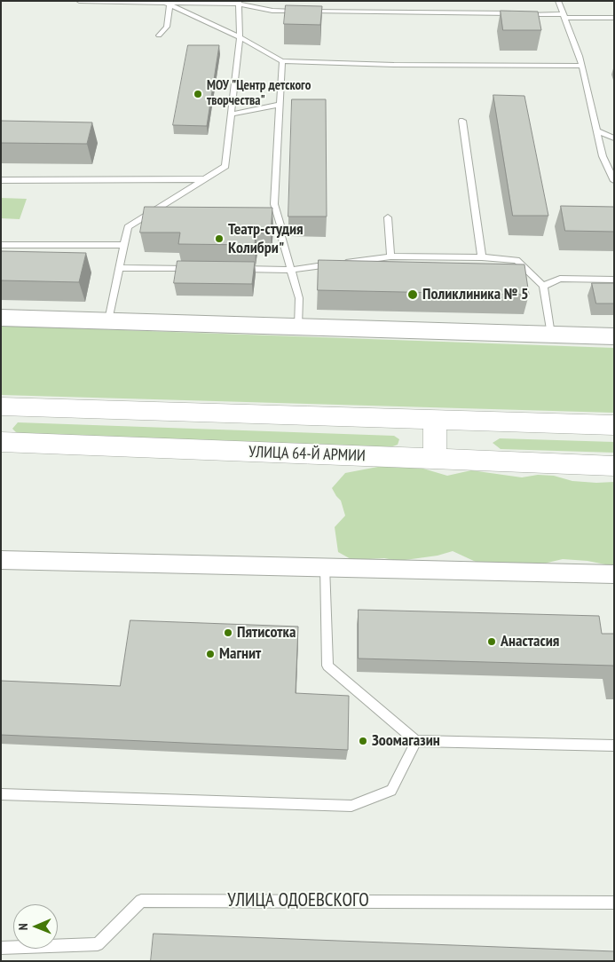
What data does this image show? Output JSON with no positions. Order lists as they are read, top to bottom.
{
  "streets": {
    "highway": ["УЛИЦА 64-Й АРМИИ"],
    "lane": ["УЛИЦА ОДОЕВСКОГО"]
  },
  "places": [
    "МОУ \"Центр детского творчества\"",
    "Театр-студия Колибри\"",
    "Поликлиника № 5",
    "Пятисотка",
    "Анастасия",
    "Магнит",
    "Зоомагазин"
  ],
  "north": "left"
}
